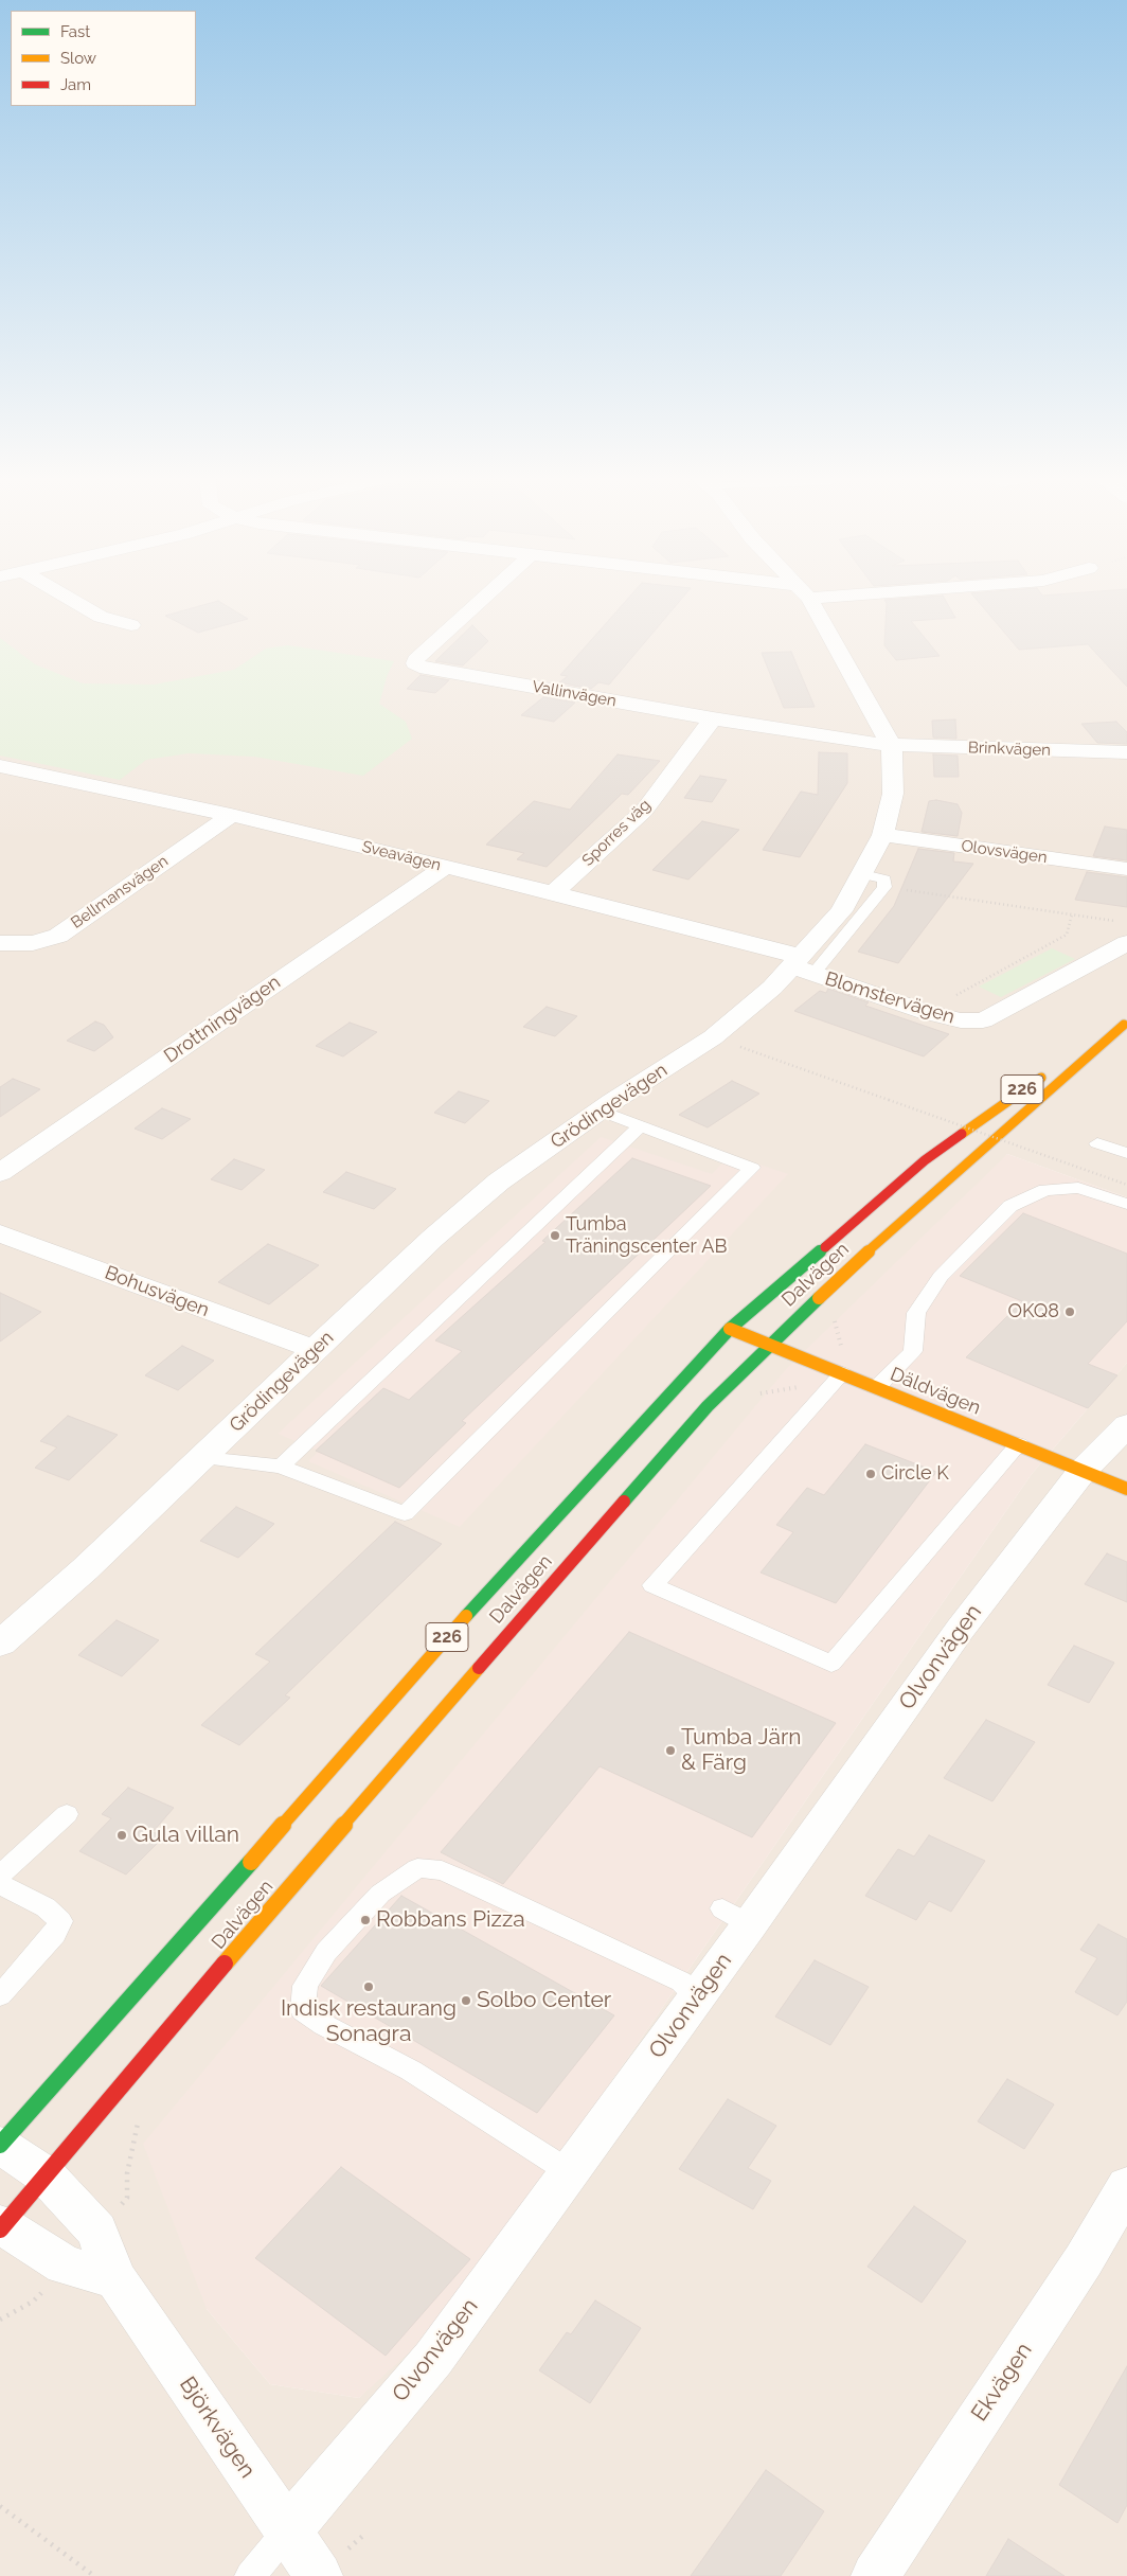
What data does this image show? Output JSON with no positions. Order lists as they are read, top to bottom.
{
  "streets": {
    "main road": ["226", "Dalvägen", "Däldvägen"],
    "street": [
      "Vallinvägen",
      "Brinkvägen",
      "Sporres väg",
      "Olovsvägen",
      "Sveavägen",
      "Bellmansvägen",
      "Blomstervägen",
      "Drottningvägen",
      "Grödingevägen",
      "Bohusvägen",
      "Olvonvägen",
      "Ekvägen",
      "Björkvägen"
    ]
  },
  "crossings": [
    ["Vallinvägen", "Brinkvägen"],
    ["Vallinvägen", "Sporres väg"],
    ["Vallinvägen", "Grödingevägen"],
    ["Brinkvägen", "Grödingevägen"],
    ["Sporres väg", "Sveavägen"],
    ["Olovsvägen", "Grödingevägen"],
    ["Sveavägen", "Bellmansvägen"],
    ["Sveavägen", "Blomstervägen"],
    ["Sveavägen", "Drottningvägen"],
    ["Sveavägen", "Grödingevägen"],
    ["Blomstervägen", "Grödingevägen"],
    ["Grödingevägen", "Bohusvägen"],
    ["Dalvägen", "Däldvägen"],
    ["Dalvägen", "Björkvägen"],
    ["Däldvägen", "Olvonvägen"],
    ["Olvonvägen", "Björkvägen"]
  ],
  "places": [
    "Tumba Träningscenter AB",
    "OKQ8",
    "Circle K",
    "Tumba Järn & Färg",
    "Gula villan",
    "Robbans Pizza",
    "Indisk restaurang Sonagra",
    "Solbo Center"
  ],
  "legend": ["Fast", "Slow", "Jam"]
}
